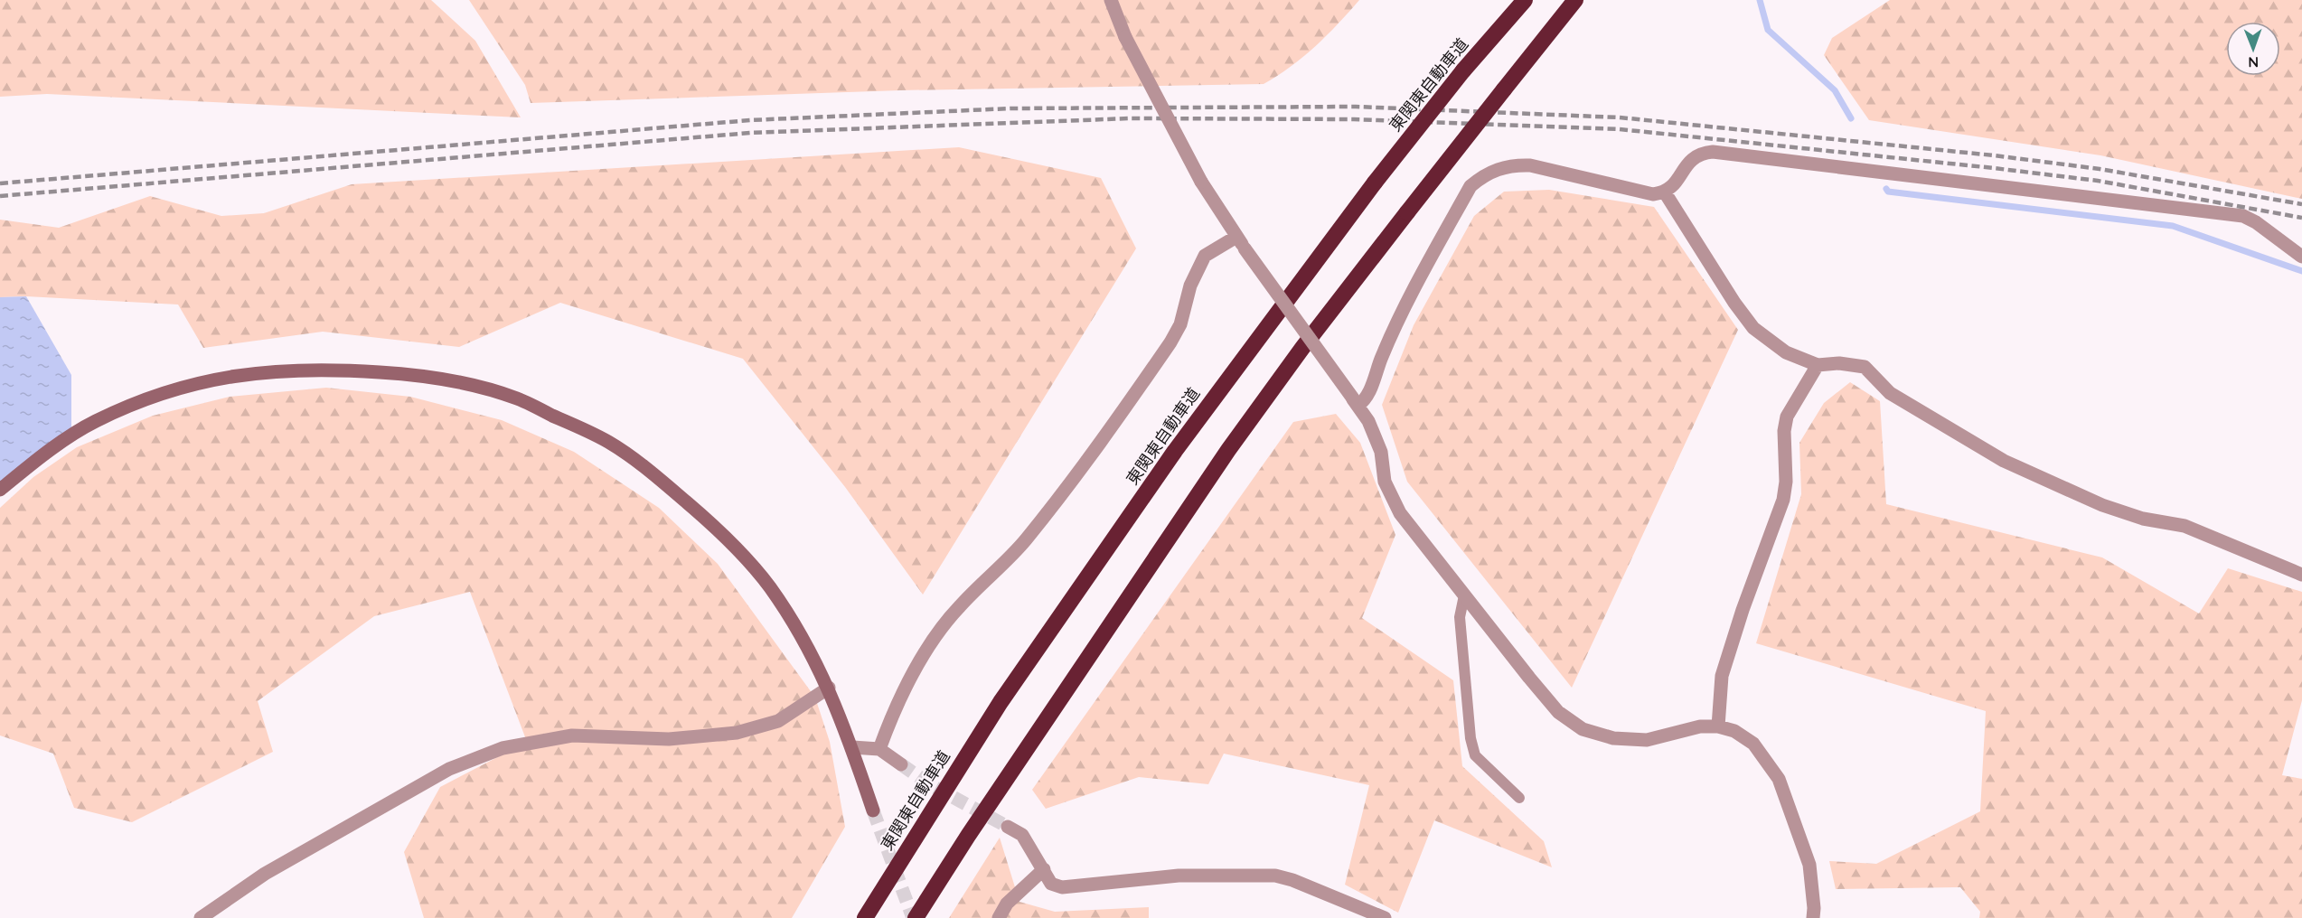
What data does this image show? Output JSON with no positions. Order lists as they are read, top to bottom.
{
  "streets": {
    "highway": ["東関東自動車道"]
  },
  "north": "bottom"
}
